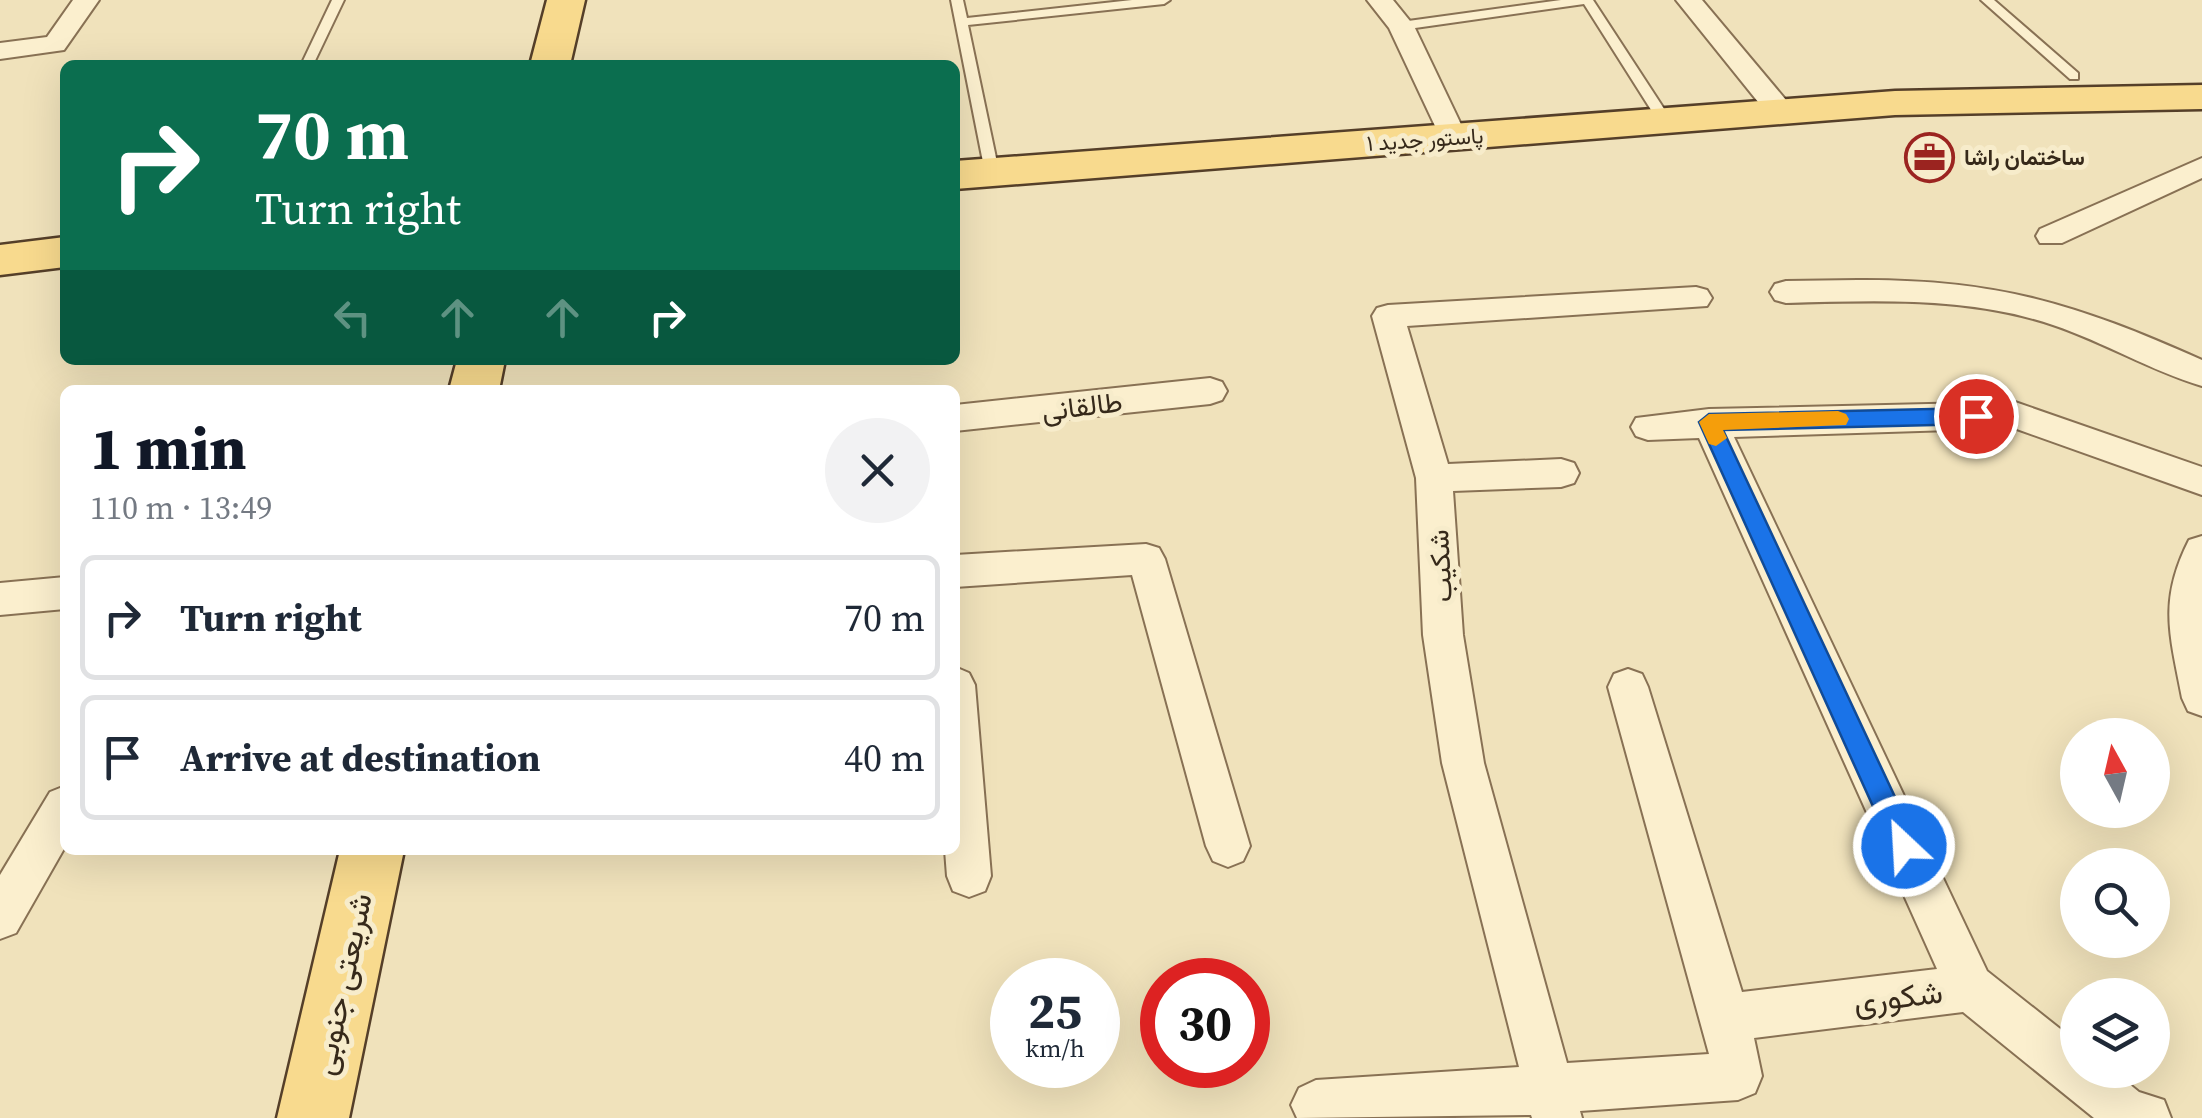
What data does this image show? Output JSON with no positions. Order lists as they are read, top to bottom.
{
  "streets": {
    "main road": ["پاستور جدید ۱", "شریعتی جنوبی"],
    "street": ["طالقانی", "شکیب", "شکوری"]
  },
  "places": {
    "office": ["ساختمان راشا"]
  },
  "north": "top",
  "page": {
    "turn": ["70 m", "Turn right"],
    "heading": ["1 min", "110 m · 13:49"],
    "list": [
      {
        "name": "Turn right",
        "value": "70 m"
      },
      {
        "name": "Arrive at destination",
        "value": "40 m"
      }
    ],
    "speed": "25 km/h",
    "limit": "30"
  }
}
